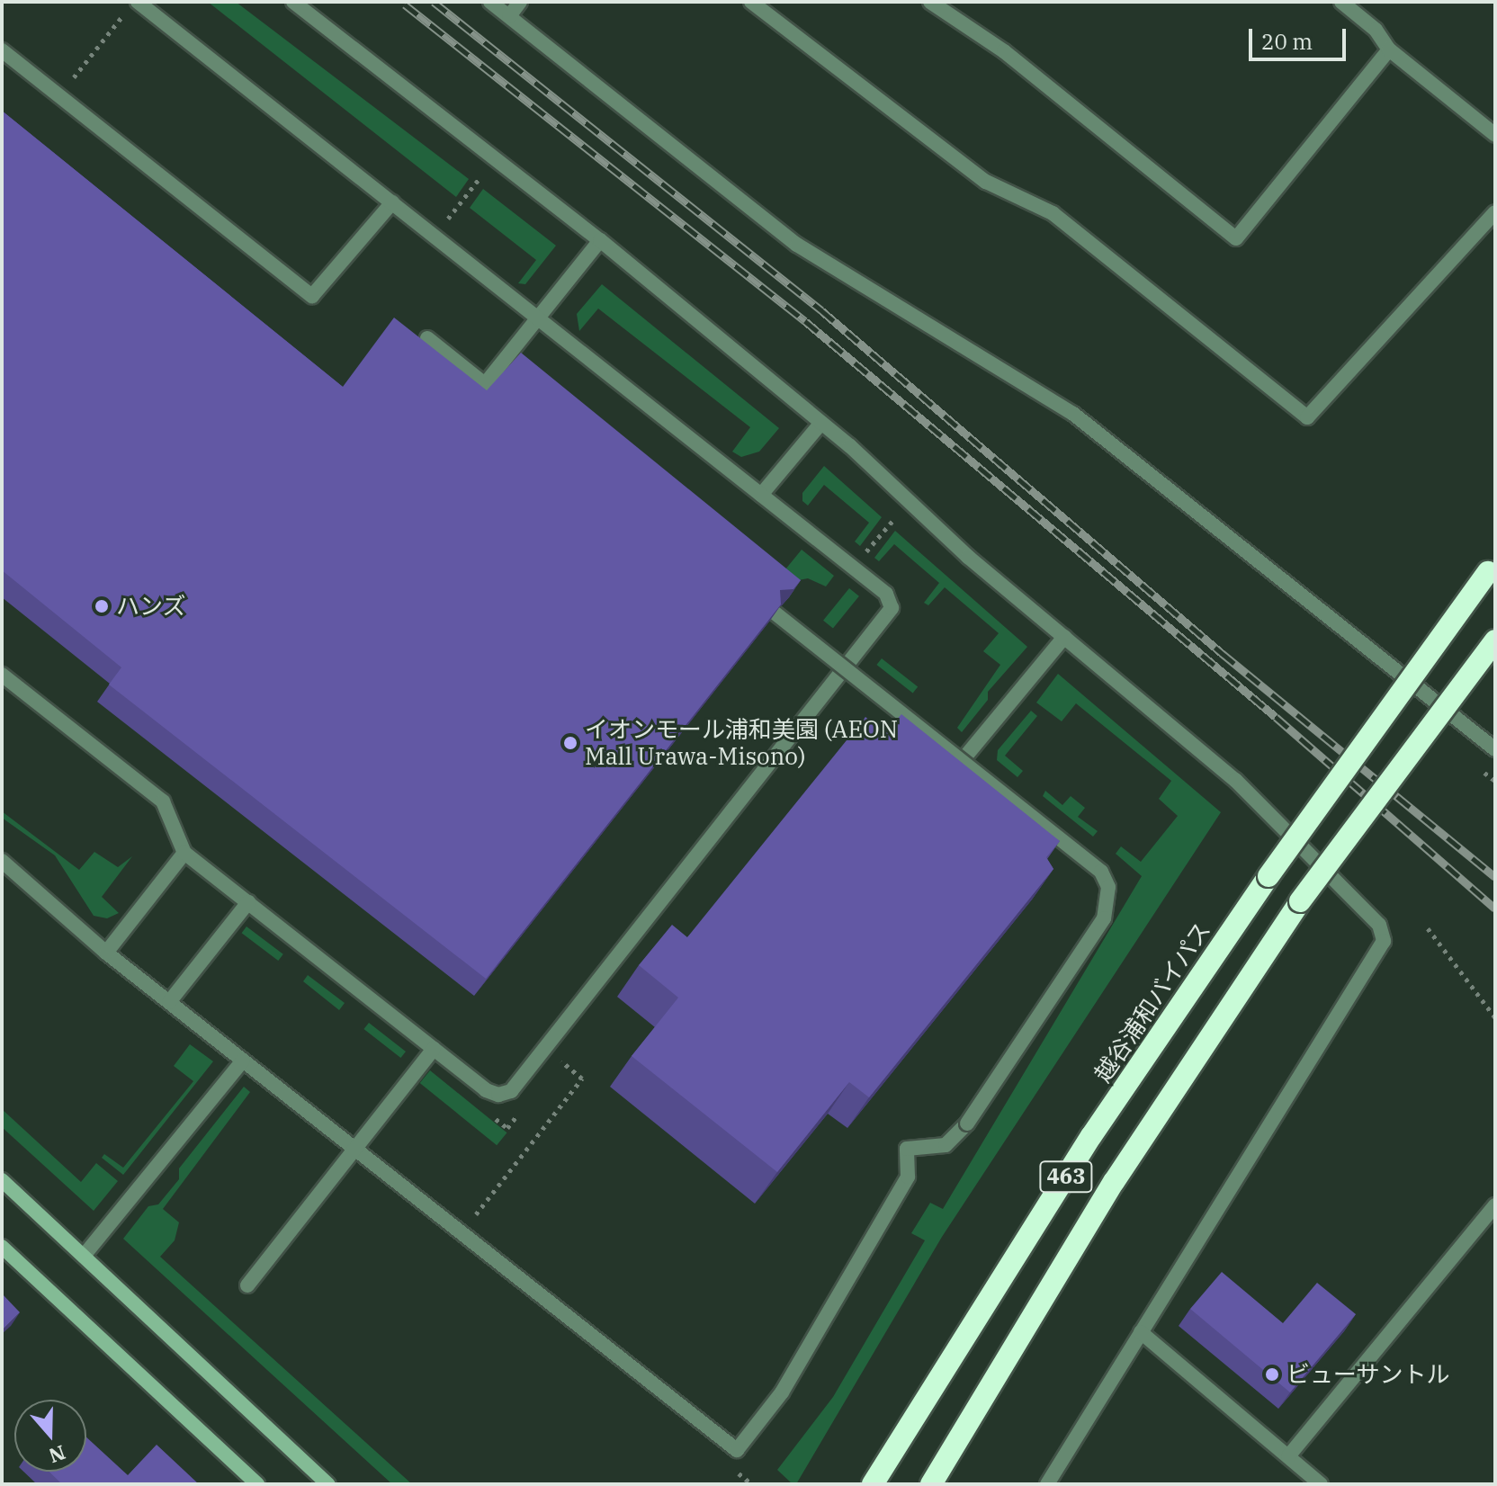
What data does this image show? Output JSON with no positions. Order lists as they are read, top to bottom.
{
  "streets": {
    "highway": ["越谷浦和バイパス", "463"]
  },
  "places": ["ハンズ", "イオンモール浦和美園 (AEON Mall Urawa-Misono)", "ビューサントル"],
  "scale_bar": "20 m",
  "north": "bottom"
}
